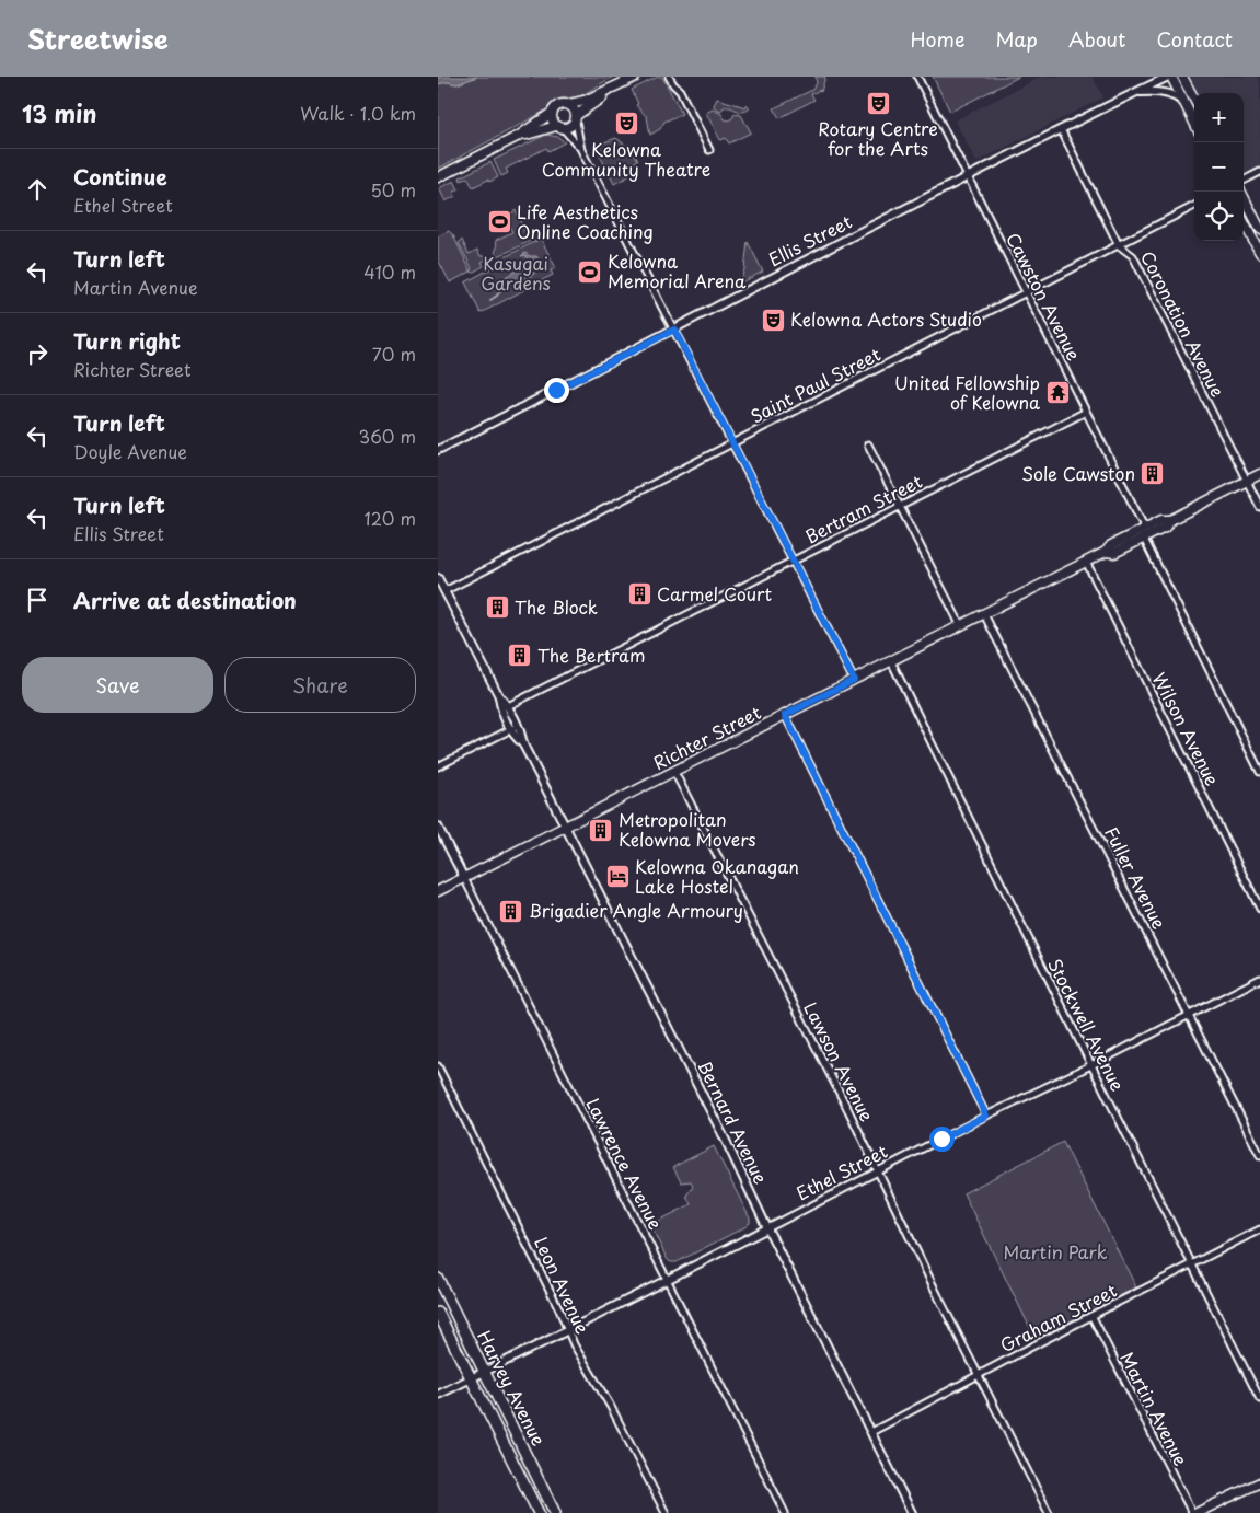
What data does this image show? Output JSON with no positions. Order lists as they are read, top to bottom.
{
  "streets": {
    "highway": ["Harvey Avenue"],
    "main road": ["Richter Street"],
    "street": [
      "Ellis Street",
      "Cawston Avenue",
      "Coronation Avenue",
      "Saint Paul Street",
      "Bertram Street",
      "Wilson Avenue",
      "Fuller Avenue",
      "Stockwell Avenue",
      "Lawson Avenue",
      "Bernard Avenue",
      "Lawrence Avenue",
      "Ethel Street",
      "Leon Avenue",
      "Graham Street",
      "Martin Avenue"
    ]
  },
  "crossings": [
    ["Ellis Street", "Cawston Avenue"],
    ["Ellis Street", "Coronation Avenue"],
    ["Cawston Avenue", "Saint Paul Street"],
    ["Cawston Avenue", "Bertram Street"],
    ["Cawston Avenue", "Richter Street"],
    ["Coronation Avenue", "Saint Paul Street"],
    ["Coronation Avenue", "Richter Street"],
    ["Saint Paul Street", "Bernard Avenue"],
    ["Bertram Street", "Bernard Avenue"],
    ["Wilson Avenue", "Richter Street"],
    ["Richter Street", "Fuller Avenue"],
    ["Richter Street", "Stockwell Avenue"],
    ["Richter Street", "Lawson Avenue"],
    ["Richter Street", "Bernard Avenue"],
    ["Richter Street", "Lawrence Avenue"],
    ["Fuller Avenue", "Ethel Street"],
    ["Stockwell Avenue", "Ethel Street"],
    ["Stockwell Avenue", "Graham Street"],
    ["Lawson Avenue", "Ethel Street"],
    ["Lawson Avenue", "Graham Street"],
    ["Bernard Avenue", "Ethel Street"],
    ["Bernard Avenue", "Graham Street"],
    ["Lawrence Avenue", "Ethel Street"],
    ["Ethel Street", "Leon Avenue"],
    ["Ethel Street", "Harvey Avenue"],
    ["Graham Street", "Martin Avenue"]
  ],
  "parks": ["Kasugai Gardens", "Martin Park"],
  "places": {
    "theatre": ["Rotary Centre for the Arts", "Kelowna Community Theatre", "Kelowna Actors Studio"],
    "sports": ["Life Aesthetics Online Coaching", "Kelowna Memorial Arena"],
    "temple": ["United Fellowship of Kelowna"],
    "building": [
      "Sole Cawston",
      "Carmel Court",
      "The Block",
      "The Bertram",
      "Metropolitan Kelowna Movers",
      "Brigadier Angle Armoury"
    ],
    "hotel": ["Kelowna Okanagan Lake Hostel"]
  },
  "page": {
    "header": "Streetwise",
    "nav": [
      "Home",
      "Map",
      "About",
      "Contact"
    ],
    "heading": ["13 min", "Walk · 1.0 km"],
    "map_buttons": ["+", "−"],
    "list": [
      ["Continue", "Ethel Street", "50 m"],
      ["Turn left", "Martin Avenue", "410 m"],
      ["Turn right", "Richter Street", "70 m"],
      ["Turn left", "Doyle Avenue", "360 m"],
      ["Turn left", "Ellis Street", "120 m"],
      "Arrive at destination"
    ],
    "buttons": ["Save", "Share"]
  }
}
